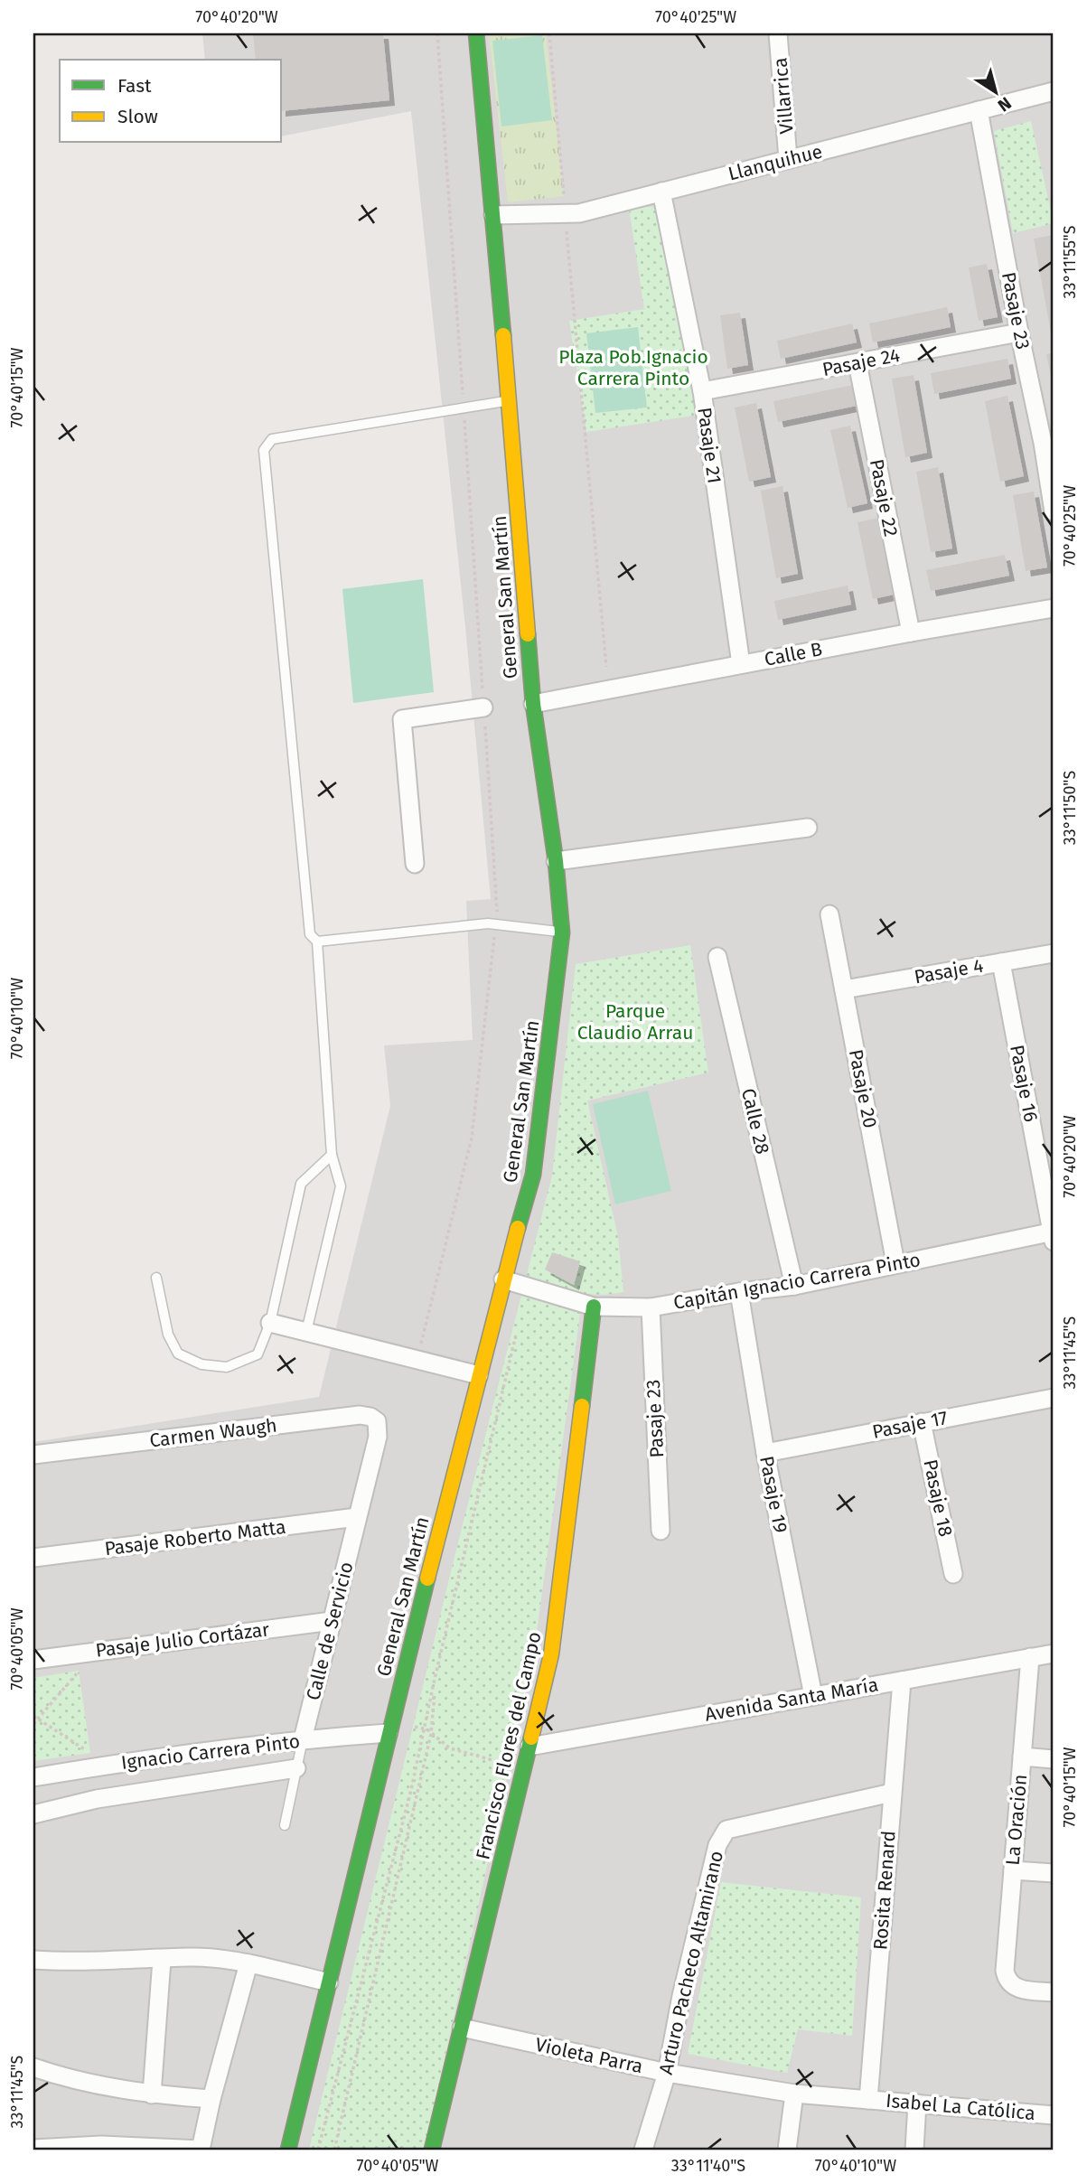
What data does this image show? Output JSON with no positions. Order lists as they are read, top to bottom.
{
  "streets": {
    "main road": ["General San Martín", "Francisco Flores del Campo"],
    "street": [
      "Villarrica",
      "Llanquihue",
      "Pasaje 23",
      "Pasaje 24",
      "Pasaje 21",
      "Pasaje 22",
      "Calle B",
      "Pasaje 4",
      "Pasaje 16",
      "Pasaje 20",
      "Calle 28",
      "Capitán Ignacio Carrera Pinto",
      "Pasaje 17",
      "Carmen Waugh",
      "Pasaje 19",
      "Pasaje 18",
      "Pasaje Roberto Matta",
      "Calle de Servicio",
      "Pasaje Julio Cortázar",
      "Avenida Santa María",
      "Ignacio Carrera Pinto",
      "La Oración",
      "Rosita Renard",
      "Arturo Pacheco Altamirano",
      "Violeta Parra",
      "Isabel La Católica"
    ]
  },
  "crossings": [
    ["Villarrica", "Llanquihue"],
    ["Llanquihue", "Pasaje 23"],
    ["Llanquihue", "Pasaje 21"],
    ["Llanquihue", "General San Martín"],
    ["Pasaje 23", "Pasaje 24"],
    ["Pasaje 23", "Capitán Ignacio Carrera Pinto"],
    ["Pasaje 24", "Pasaje 21"],
    ["Pasaje 24", "Pasaje 22"],
    ["Pasaje 21", "Calle B"],
    ["Pasaje 22", "Calle B"],
    ["General San Martín", "Calle B"],
    ["General San Martín", "Capitán Ignacio Carrera Pinto"],
    ["General San Martín", "Ignacio Carrera Pinto"],
    ["Pasaje 4", "Pasaje 16"],
    ["Pasaje 4", "Pasaje 20"],
    ["Pasaje 16", "Capitán Ignacio Carrera Pinto"],
    ["Pasaje 20", "Capitán Ignacio Carrera Pinto"],
    ["Calle 28", "Capitán Ignacio Carrera Pinto"],
    ["Capitán Ignacio Carrera Pinto", "Pasaje 19"],
    ["Capitán Ignacio Carrera Pinto", "Francisco Flores del Campo"],
    ["Pasaje 17", "Pasaje 19"],
    ["Pasaje 17", "Pasaje 18"],
    ["Carmen Waugh", "Calle de Servicio"],
    ["Pasaje 19", "Avenida Santa María"],
    ["Pasaje Roberto Matta", "Calle de Servicio"],
    ["Calle de Servicio", "Pasaje Julio Cortázar"],
    ["Calle de Servicio", "Ignacio Carrera Pinto"],
    ["Avenida Santa María", "Francisco Flores del Campo"],
    ["Avenida Santa María", "La Oración"],
    ["Avenida Santa María", "Rosita Renard"],
    ["Francisco Flores del Campo", "Violeta Parra"],
    ["Rosita Renard", "Arturo Pacheco Altamirano"],
    ["Rosita Renard", "Violeta Parra"],
    ["Rosita Renard", "Isabel La Católica"],
    ["Arturo Pacheco Altamirano", "Violeta Parra"],
    ["Violeta Parra", "Isabel La Católica"]
  ],
  "parks": ["Plaza Pob.Ignacio Carrera Pinto", "Parque Claudio Arrau"],
  "legend": ["Fast", "Slow"],
  "north": "bottom right",
  "coordinates": [
    "70°40'20\"W",
    "70°40'25\"W",
    "33°11'55\"S",
    "70°40'15\"W",
    "33°11'50\"S",
    "70°40'10\"W",
    "33°11'45\"S",
    "70°40'05\"W",
    "33°11'40\"S"
  ]
}
